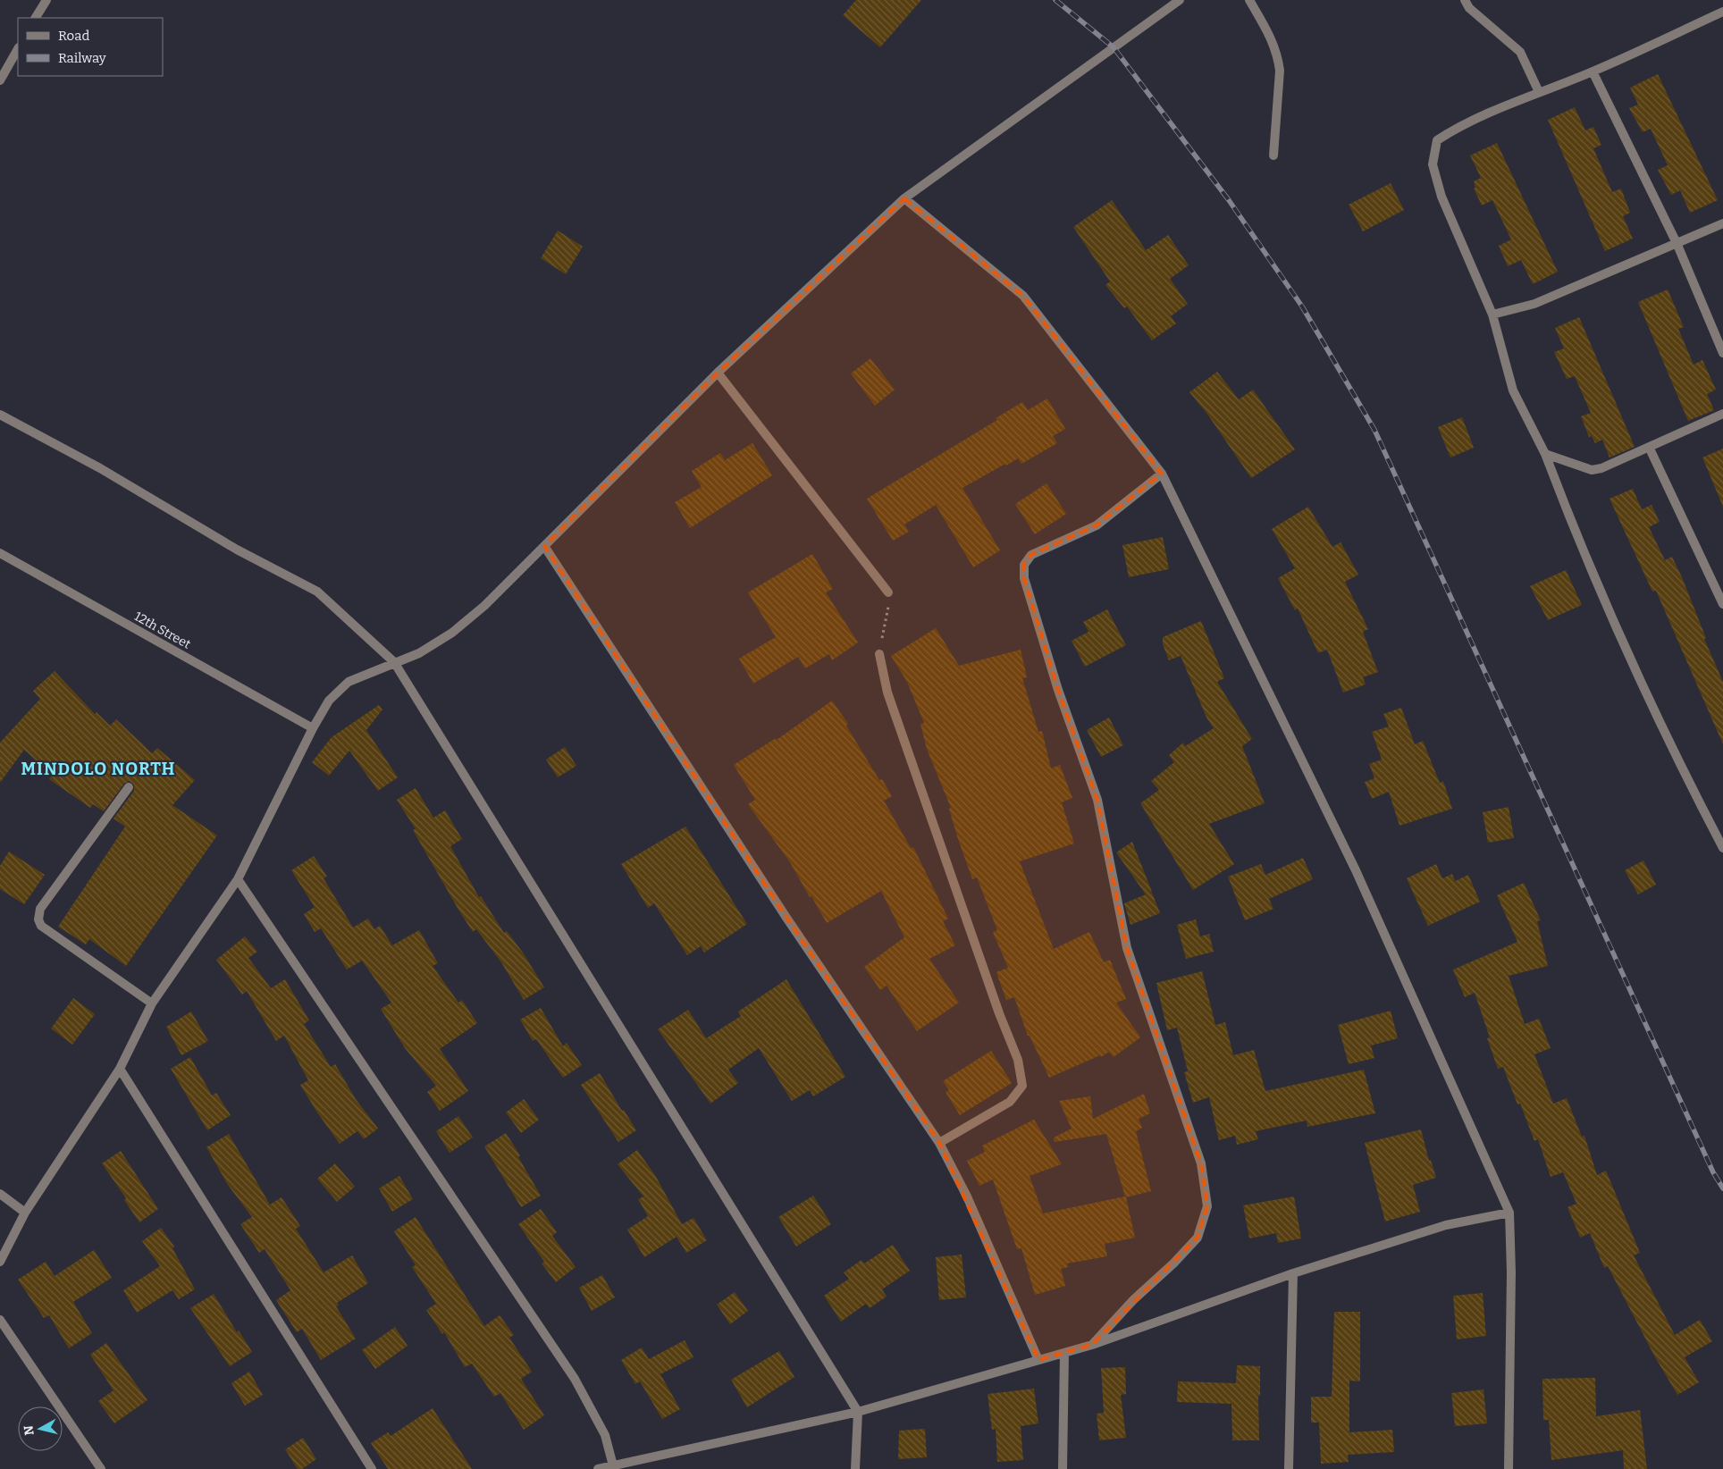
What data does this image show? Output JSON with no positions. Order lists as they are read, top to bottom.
{
  "streets": {
    "street": ["12th Street"]
  },
  "districts": ["MINDOLO NORTH"],
  "legend": ["Road", "Railway"],
  "north": "left"
}
